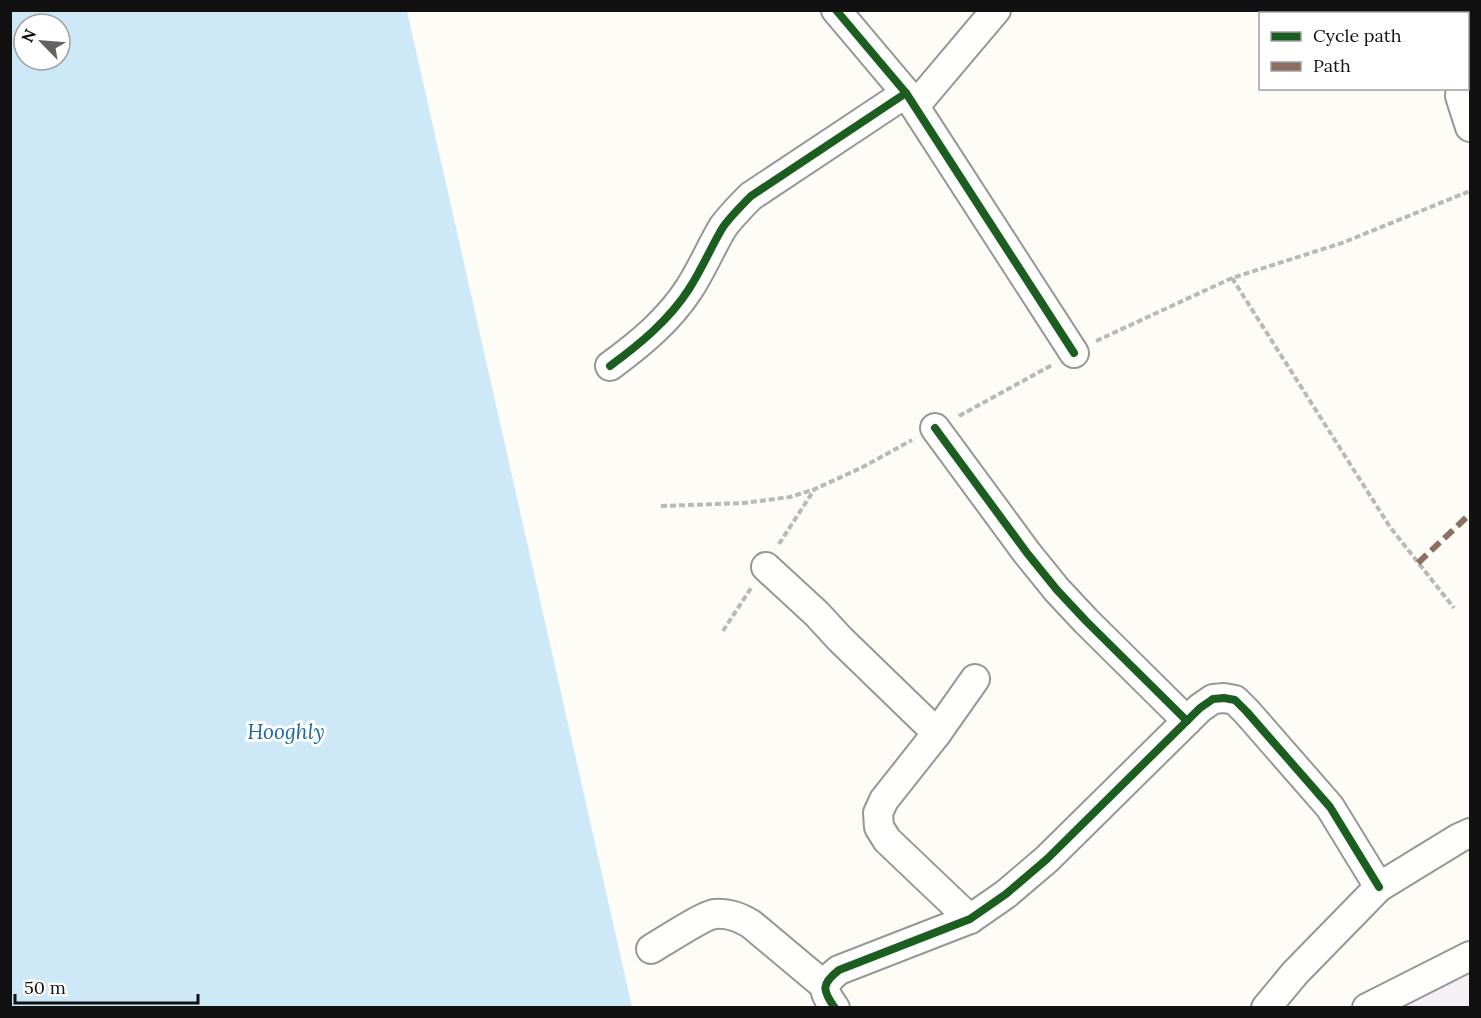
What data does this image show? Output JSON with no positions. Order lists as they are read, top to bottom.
{
  "water": ["Hooghly"],
  "legend": ["Cycle path", "Path"],
  "scale_bar": "50 m",
  "north": "top left"
}
